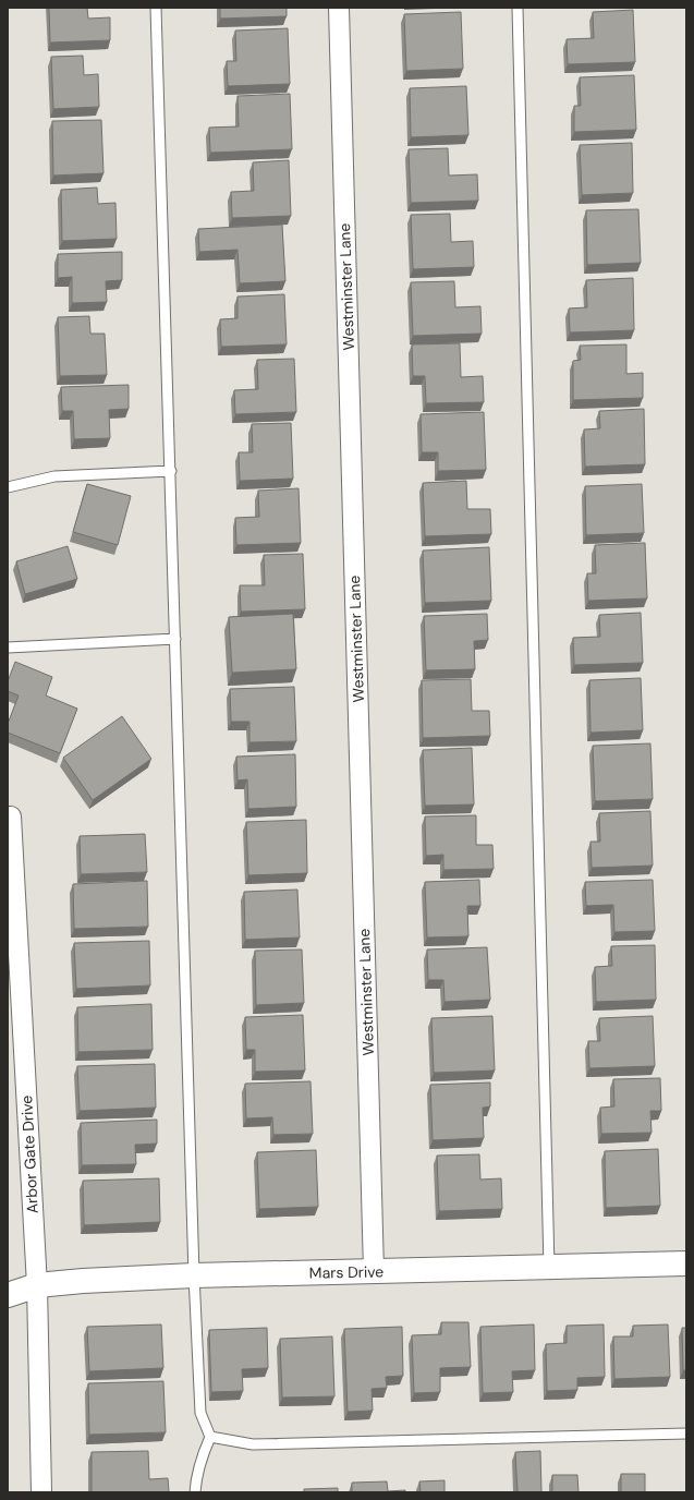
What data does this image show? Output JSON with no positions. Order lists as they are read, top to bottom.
{
  "streets": {
    "street": ["Westminster Lane", "Arbor Gate Drive", "Mars Drive"]
  },
  "crossings": [
    ["Westminster Lane", "Mars Drive"],
    ["Arbor Gate Drive", "Mars Drive"]
  ]
}
